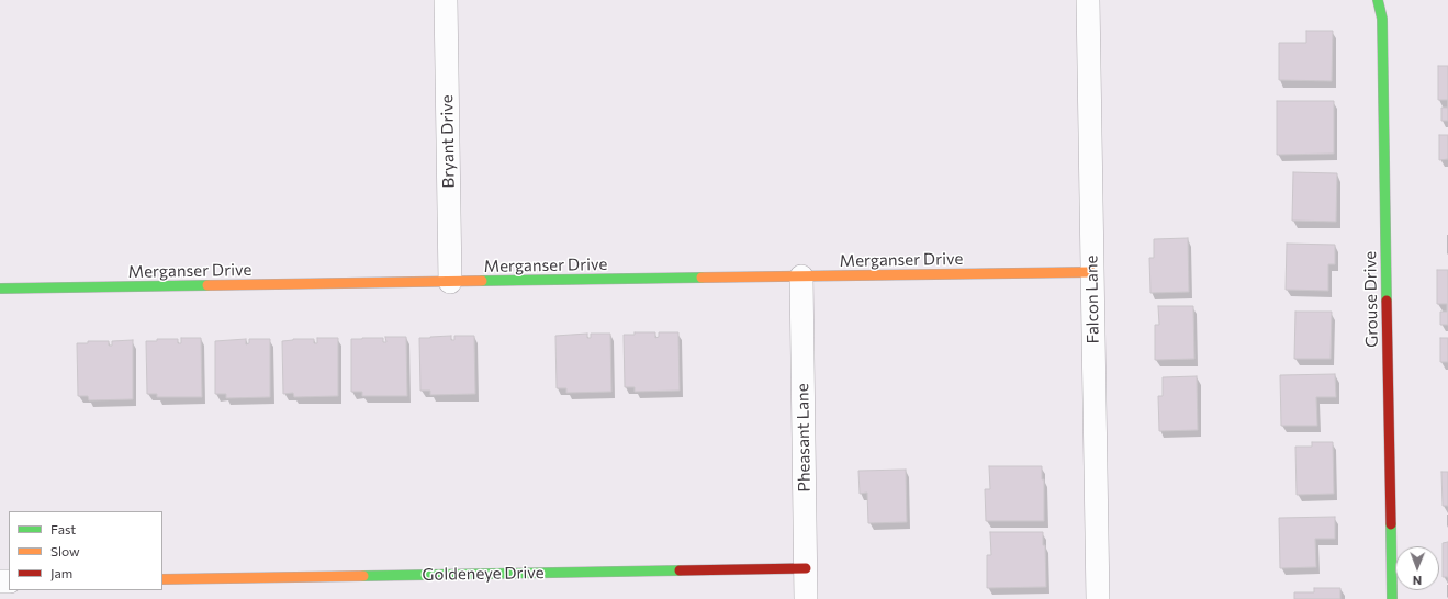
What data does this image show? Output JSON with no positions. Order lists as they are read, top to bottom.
{
  "streets": {
    "street": [
      "Bryant Drive",
      "Merganser Drive",
      "Falcon Lane",
      "Grouse Drive",
      "Pheasant Lane",
      "Goldeneye Drive"
    ]
  },
  "crossings": [
    ["Bryant Drive", "Merganser Drive"],
    ["Merganser Drive", "Falcon Lane"],
    ["Merganser Drive", "Pheasant Lane"],
    ["Pheasant Lane", "Goldeneye Drive"]
  ],
  "legend": ["Fast", "Slow", "Jam"],
  "north": "bottom"
}
